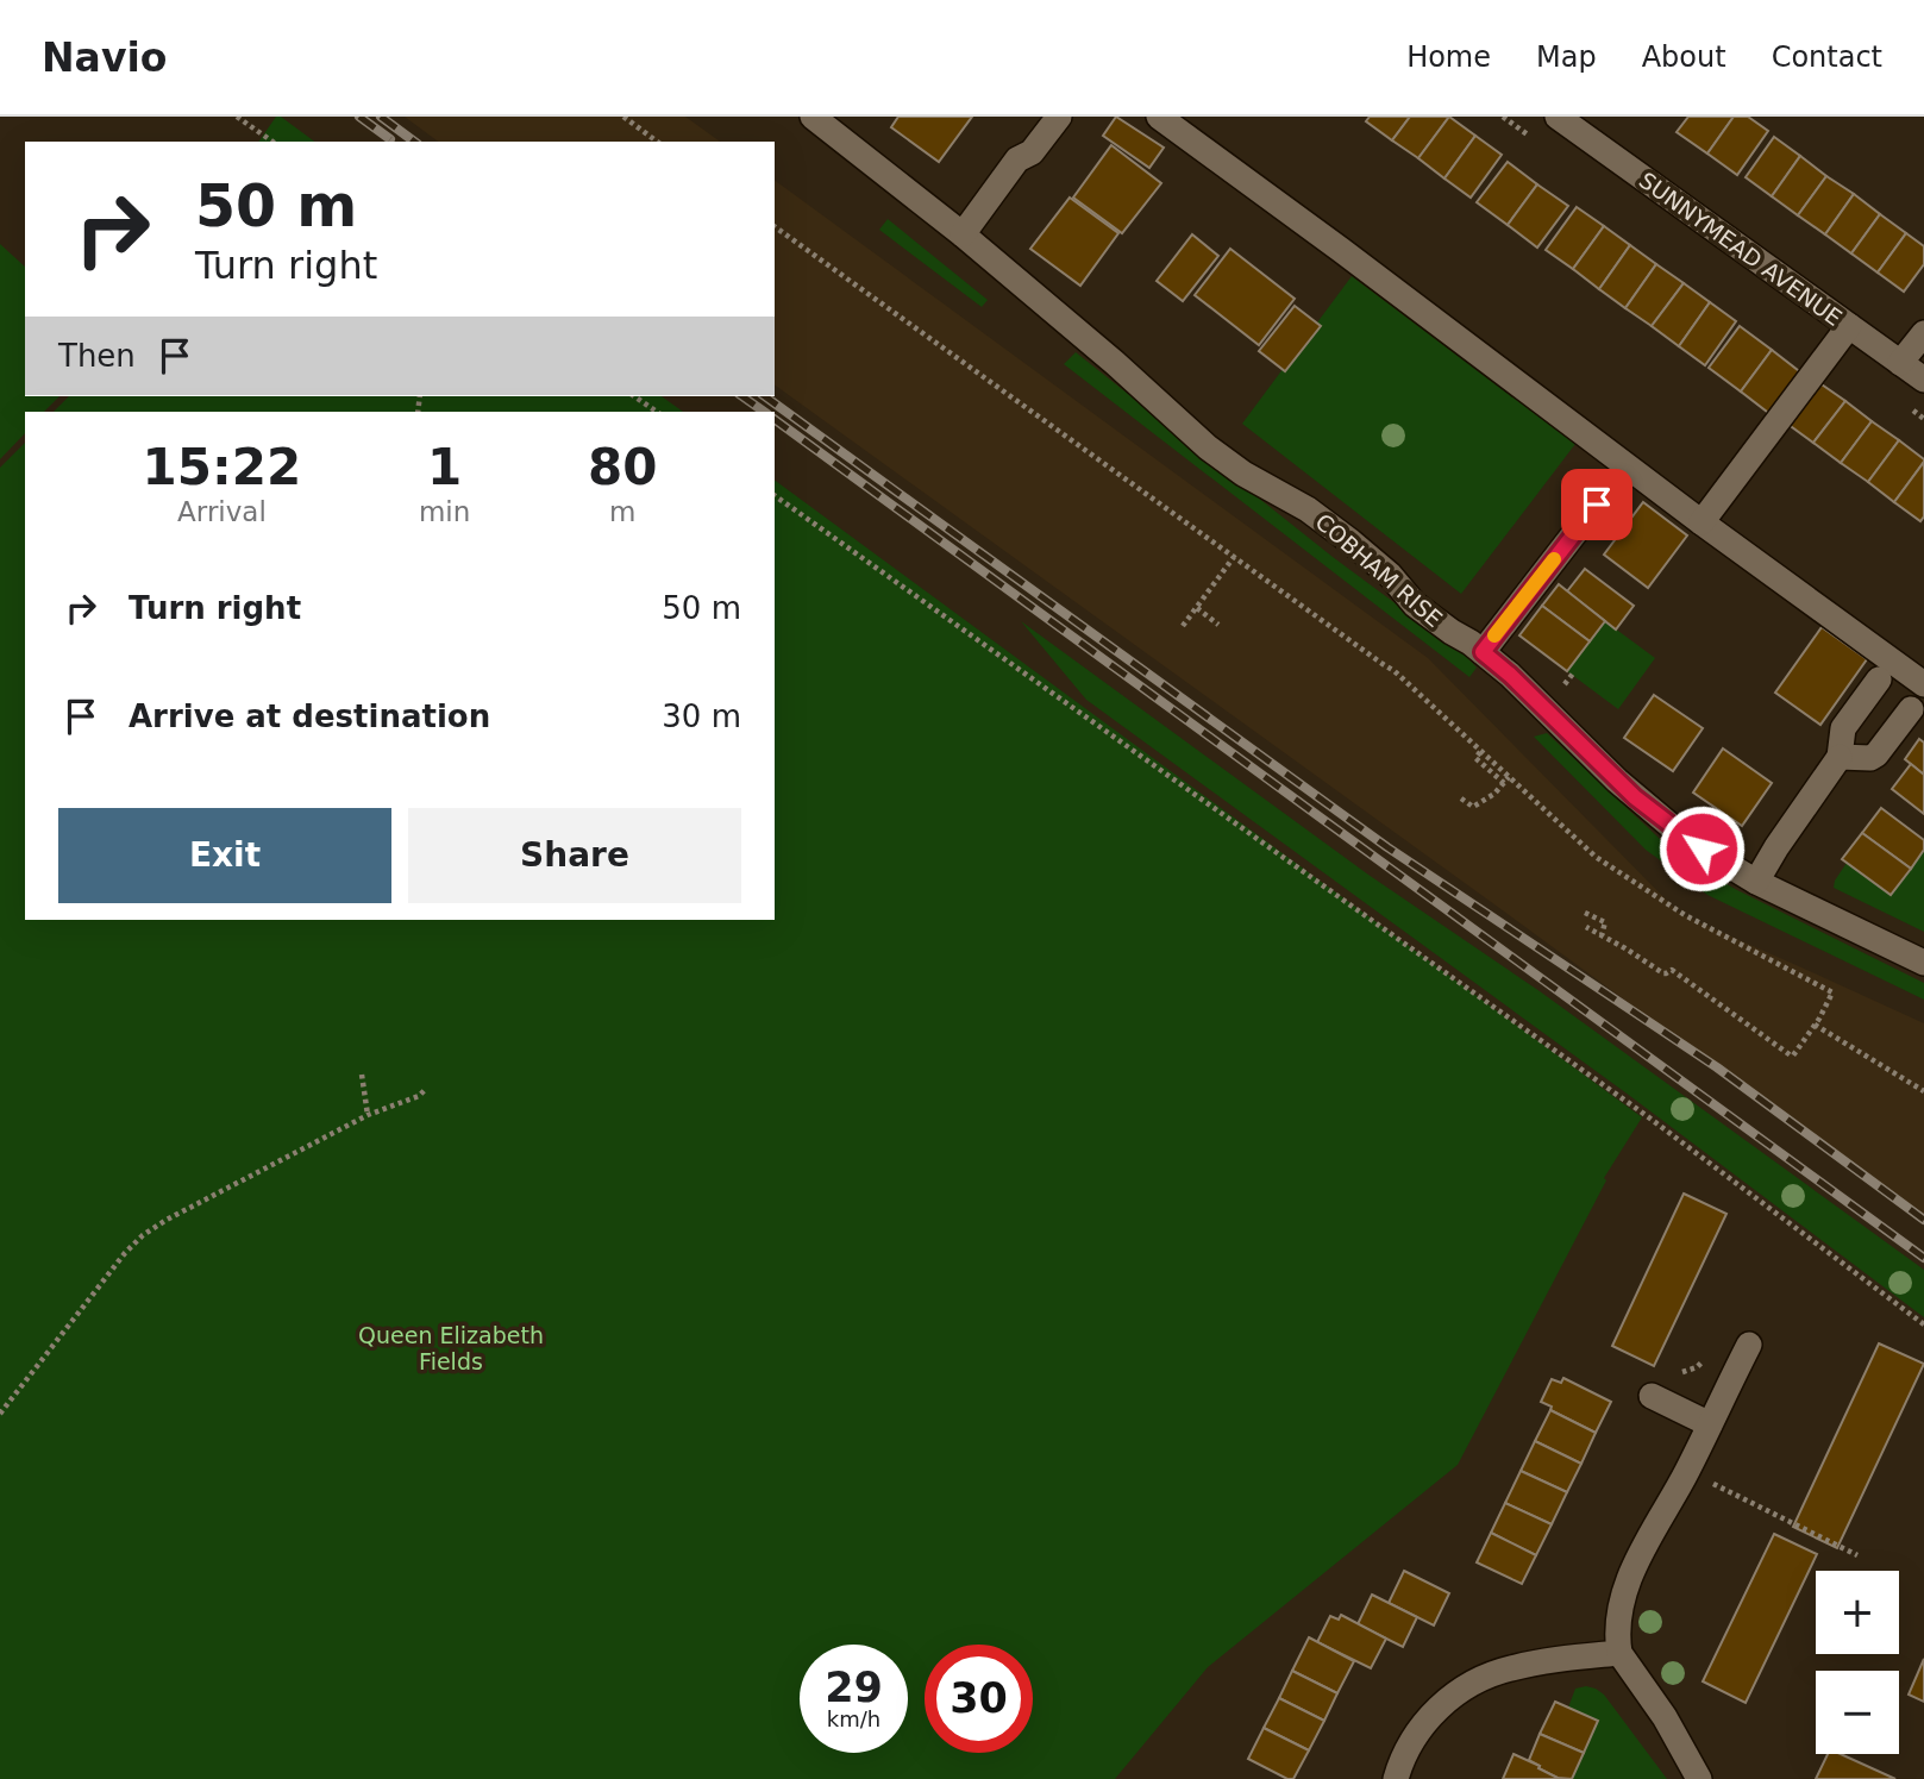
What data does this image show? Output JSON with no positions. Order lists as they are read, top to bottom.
{
  "streets": {
    "street": ["SUNNYMEAD AVENUE", "COBHAM RISE"]
  },
  "parks": ["Queen Elizabeth Fields"],
  "page": {
    "header": "Navio",
    "nav": [
      "Home",
      "Map",
      "About",
      "Contact"
    ],
    "turn": ["50 m", "Turn right"],
    "then": "Then",
    "eta": [
      "15:22",
      "Arrival",
      "1",
      "min",
      "80",
      "m"
    ],
    "list": [
      {
        "name": "Turn right",
        "value": "50 m"
      },
      {
        "name": "Arrive at destination",
        "value": "30 m"
      }
    ],
    "buttons": ["Exit", "Share"],
    "map_buttons": ["+", "−"],
    "speed": "29 km/h",
    "limit": "30"
  }
}
